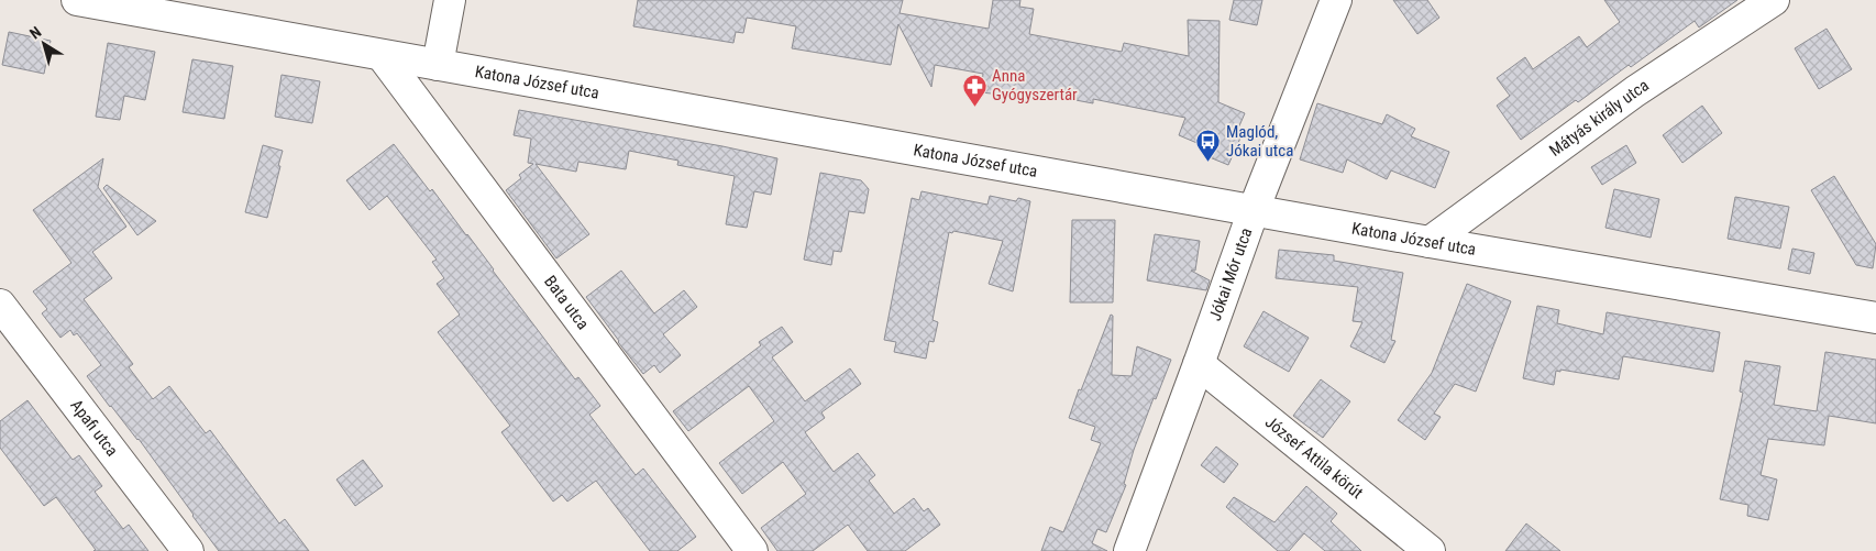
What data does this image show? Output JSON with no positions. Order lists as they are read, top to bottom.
{
  "streets": {
    "street": [
      "Katona József utca",
      "Mátyás király utca",
      "Jókai Mór utca",
      "Bata utca",
      "Apafi utca",
      "József Attila körút"
    ]
  },
  "crossings": [
    ["Katona József utca", "Mátyás király utca"],
    ["Katona József utca", "Jókai Mór utca"],
    ["Katona József utca", "Bata utca"],
    ["Jókai Mór utca", "József Attila körút"]
  ],
  "places": {
    "pharmacy": ["Anna Gyógyszertár"],
    "bus stop": ["Maglód, Jókai utca"]
  },
  "north": "top left"
}
